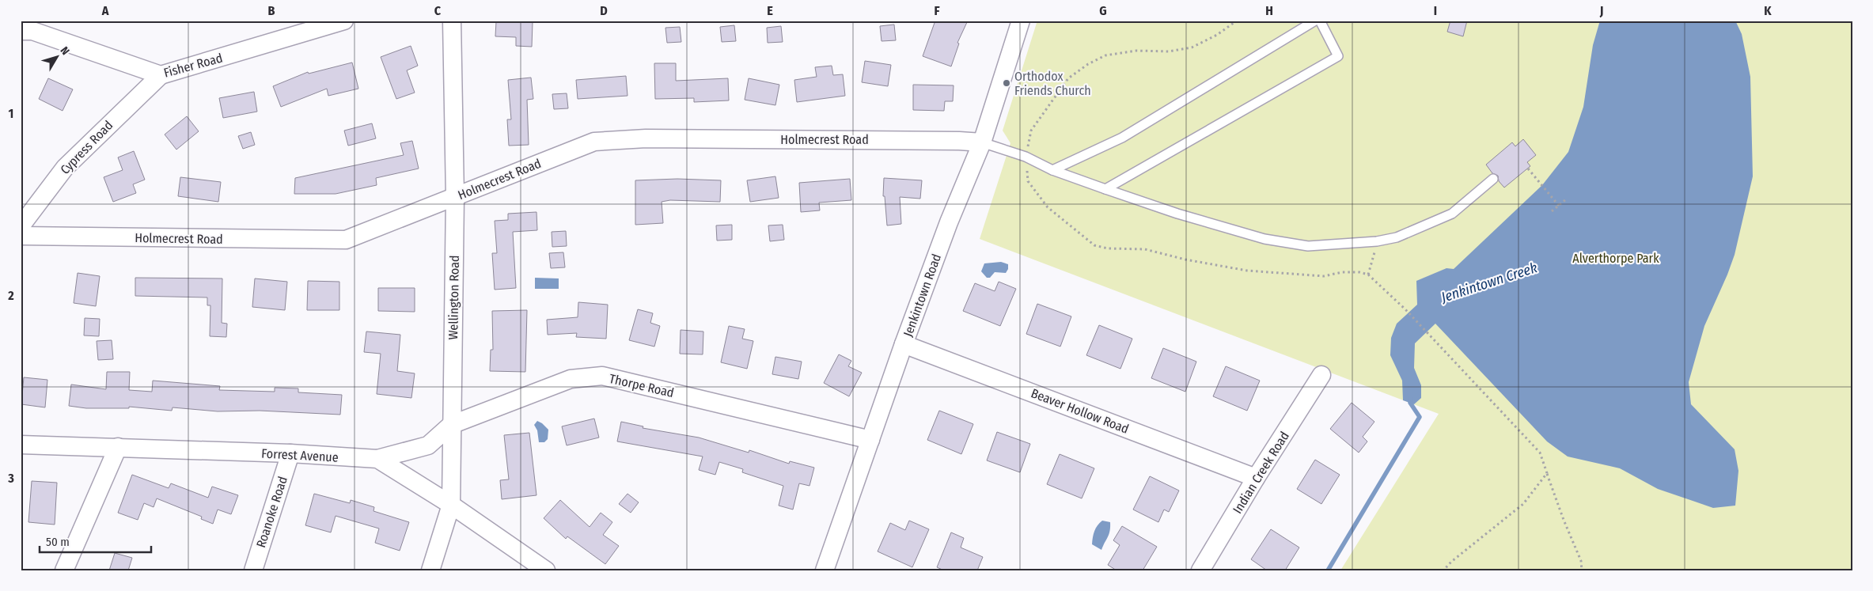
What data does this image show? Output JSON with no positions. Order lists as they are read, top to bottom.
{
  "streets": {
    "street": [
      "Fisher Road",
      "Holmecrest Road",
      "Cypress Road",
      "Jenkintown Road",
      "Wellington Road",
      "Thorpe Road",
      "Beaver Hollow Road",
      "Forrest Avenue",
      "Indian Creek Road",
      "Roanoke Road"
    ]
  },
  "crossings": [
    ["Fisher Road", "Cypress Road"],
    ["Holmecrest Road", "Jenkintown Road"],
    ["Holmecrest Road", "Wellington Road"],
    ["Jenkintown Road", "Thorpe Road"],
    ["Jenkintown Road", "Beaver Hollow Road"],
    ["Wellington Road", "Thorpe Road"],
    ["Wellington Road", "Forrest Avenue"],
    ["Thorpe Road", "Forrest Avenue"],
    ["Beaver Hollow Road", "Indian Creek Road"],
    ["Forrest Avenue", "Roanoke Road"]
  ],
  "water": ["Jenkintown Creek"],
  "parks": ["Alverthorpe Park"],
  "places": ["Orthodox Friends Church"],
  "scale_bar": "50 m",
  "north": "top right",
  "grid": {
    "columns": [
      "A",
      "B",
      "C",
      "D",
      "E",
      "F",
      "G",
      "H",
      "I",
      "J",
      "K"
    ],
    "rows": ["1", "2", "3"]
  }
}
